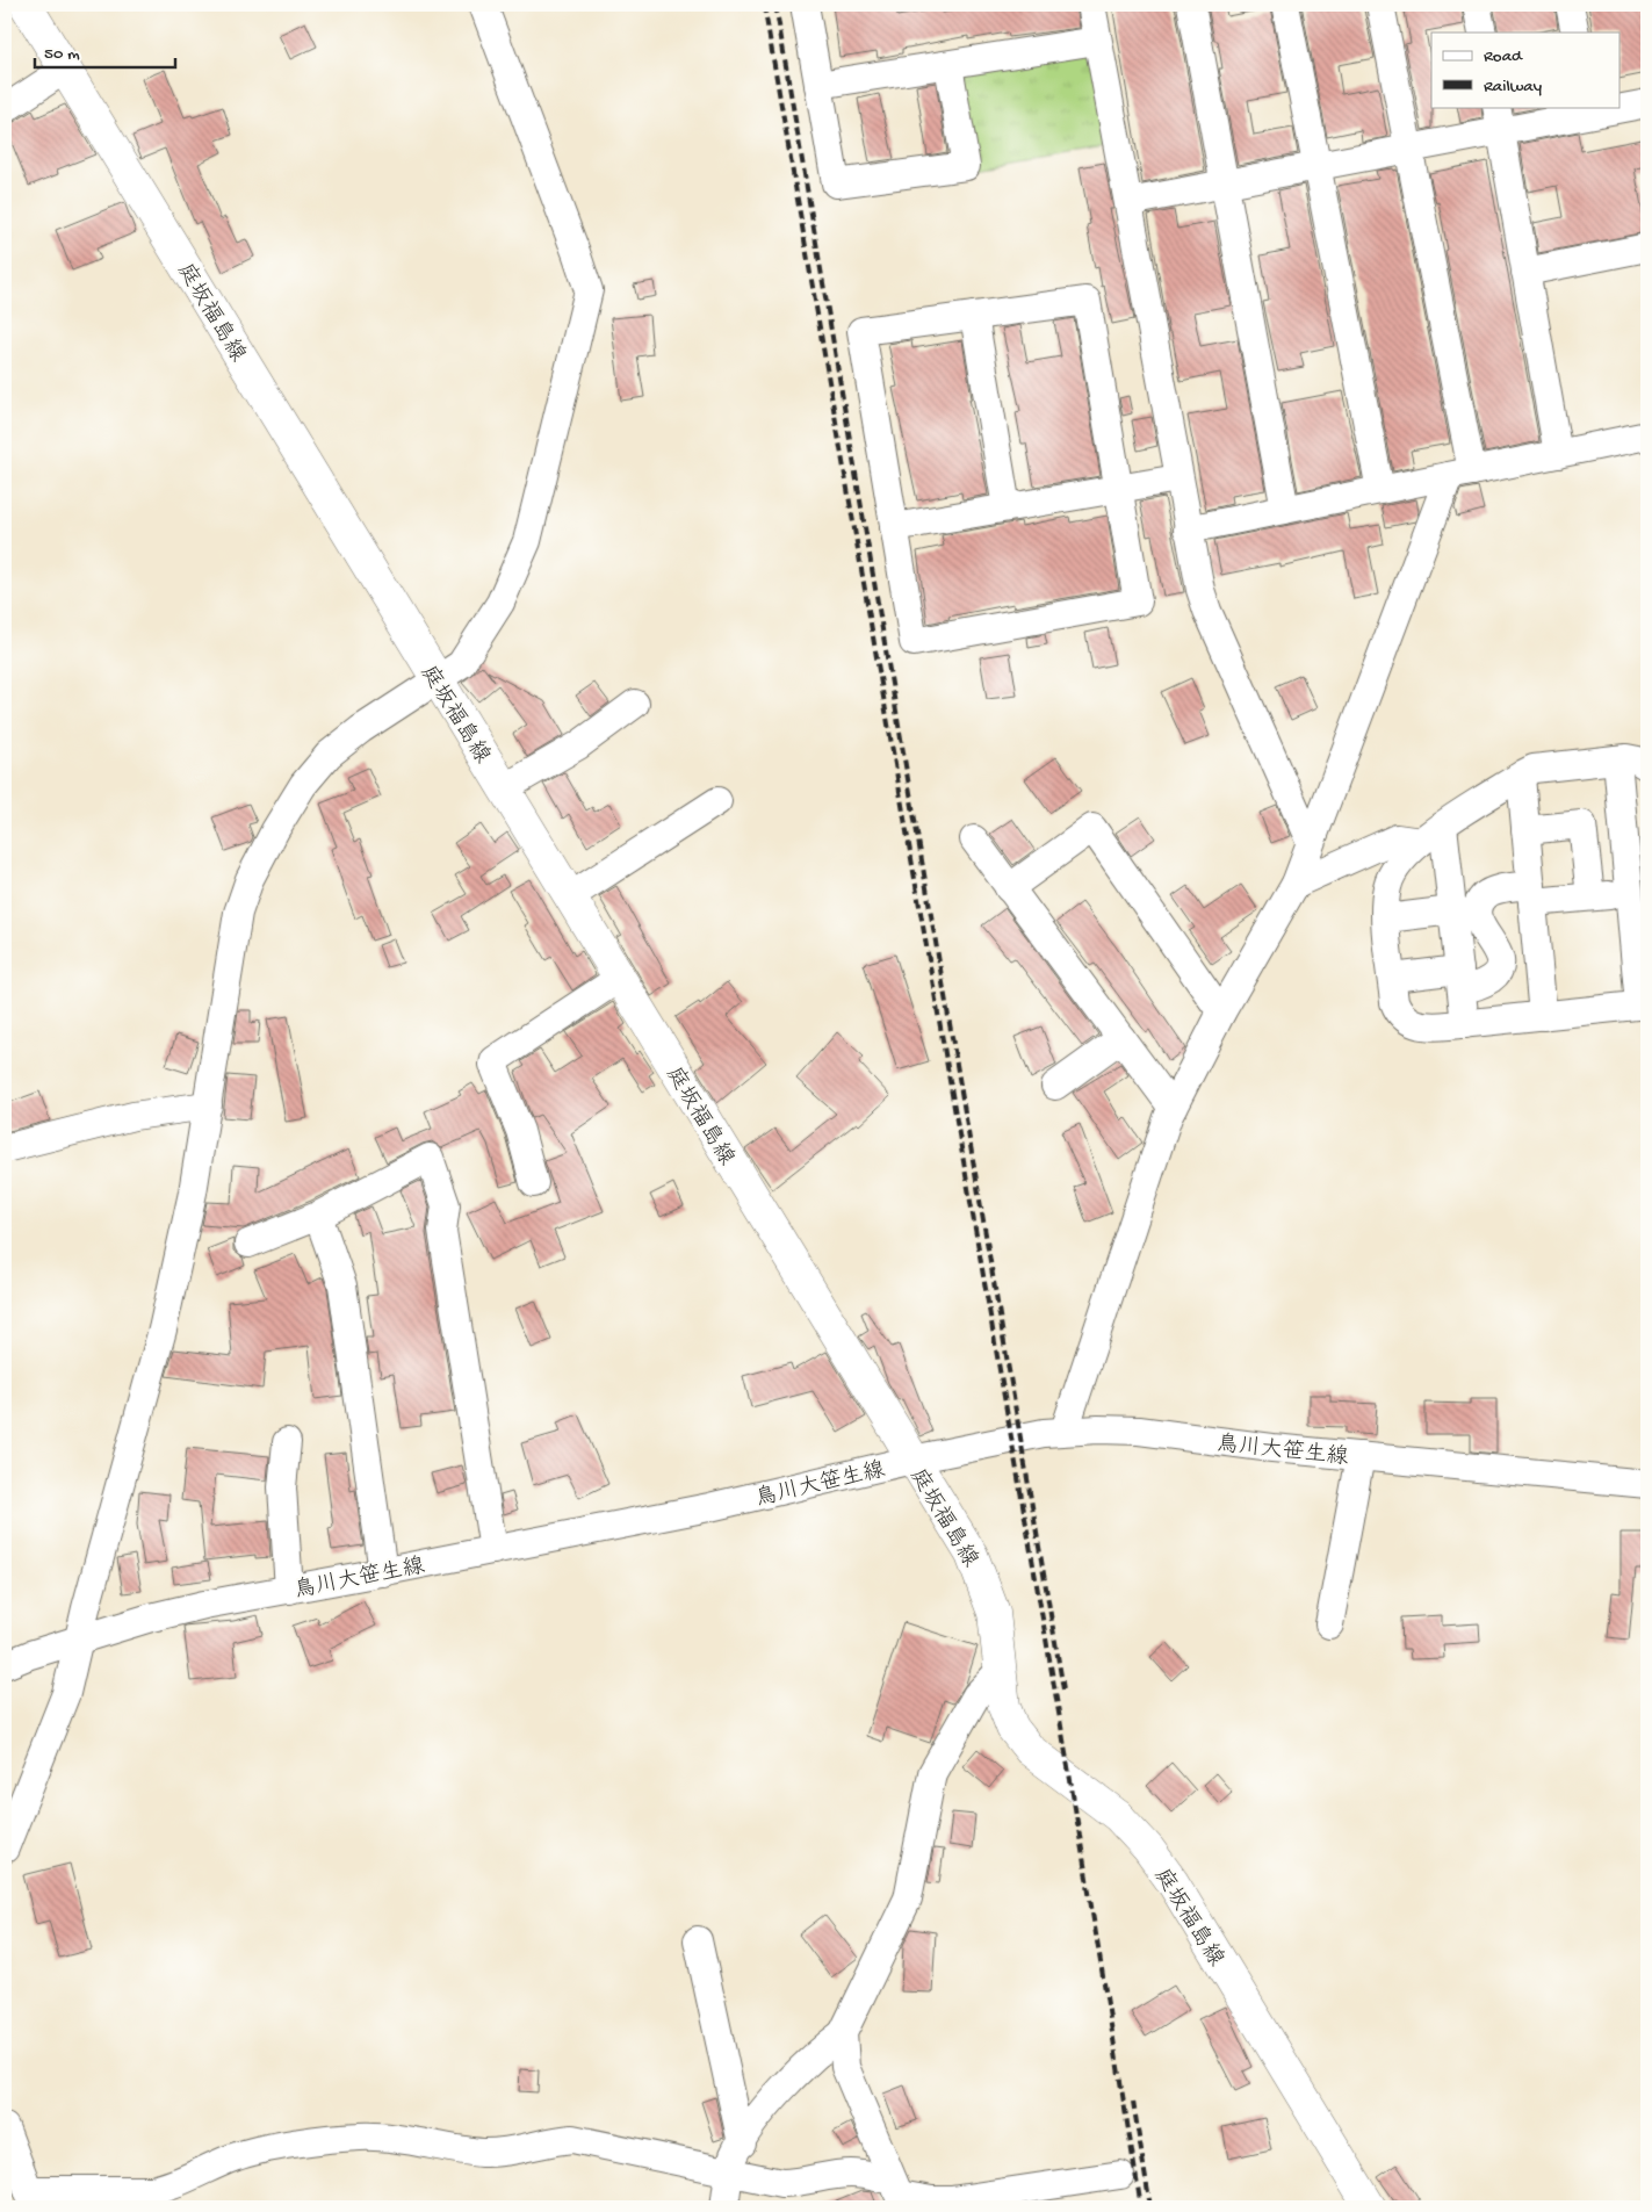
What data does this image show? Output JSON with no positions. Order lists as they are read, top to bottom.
{
  "streets": {
    "main road": ["庭坂福島線"],
    "street": ["鳥川大笹生線"]
  },
  "crossings": [
    ["庭坂福島線", "鳥川大笹生線"]
  ],
  "legend": ["Road", "Railway"],
  "scale_bar": "50 m"
}
